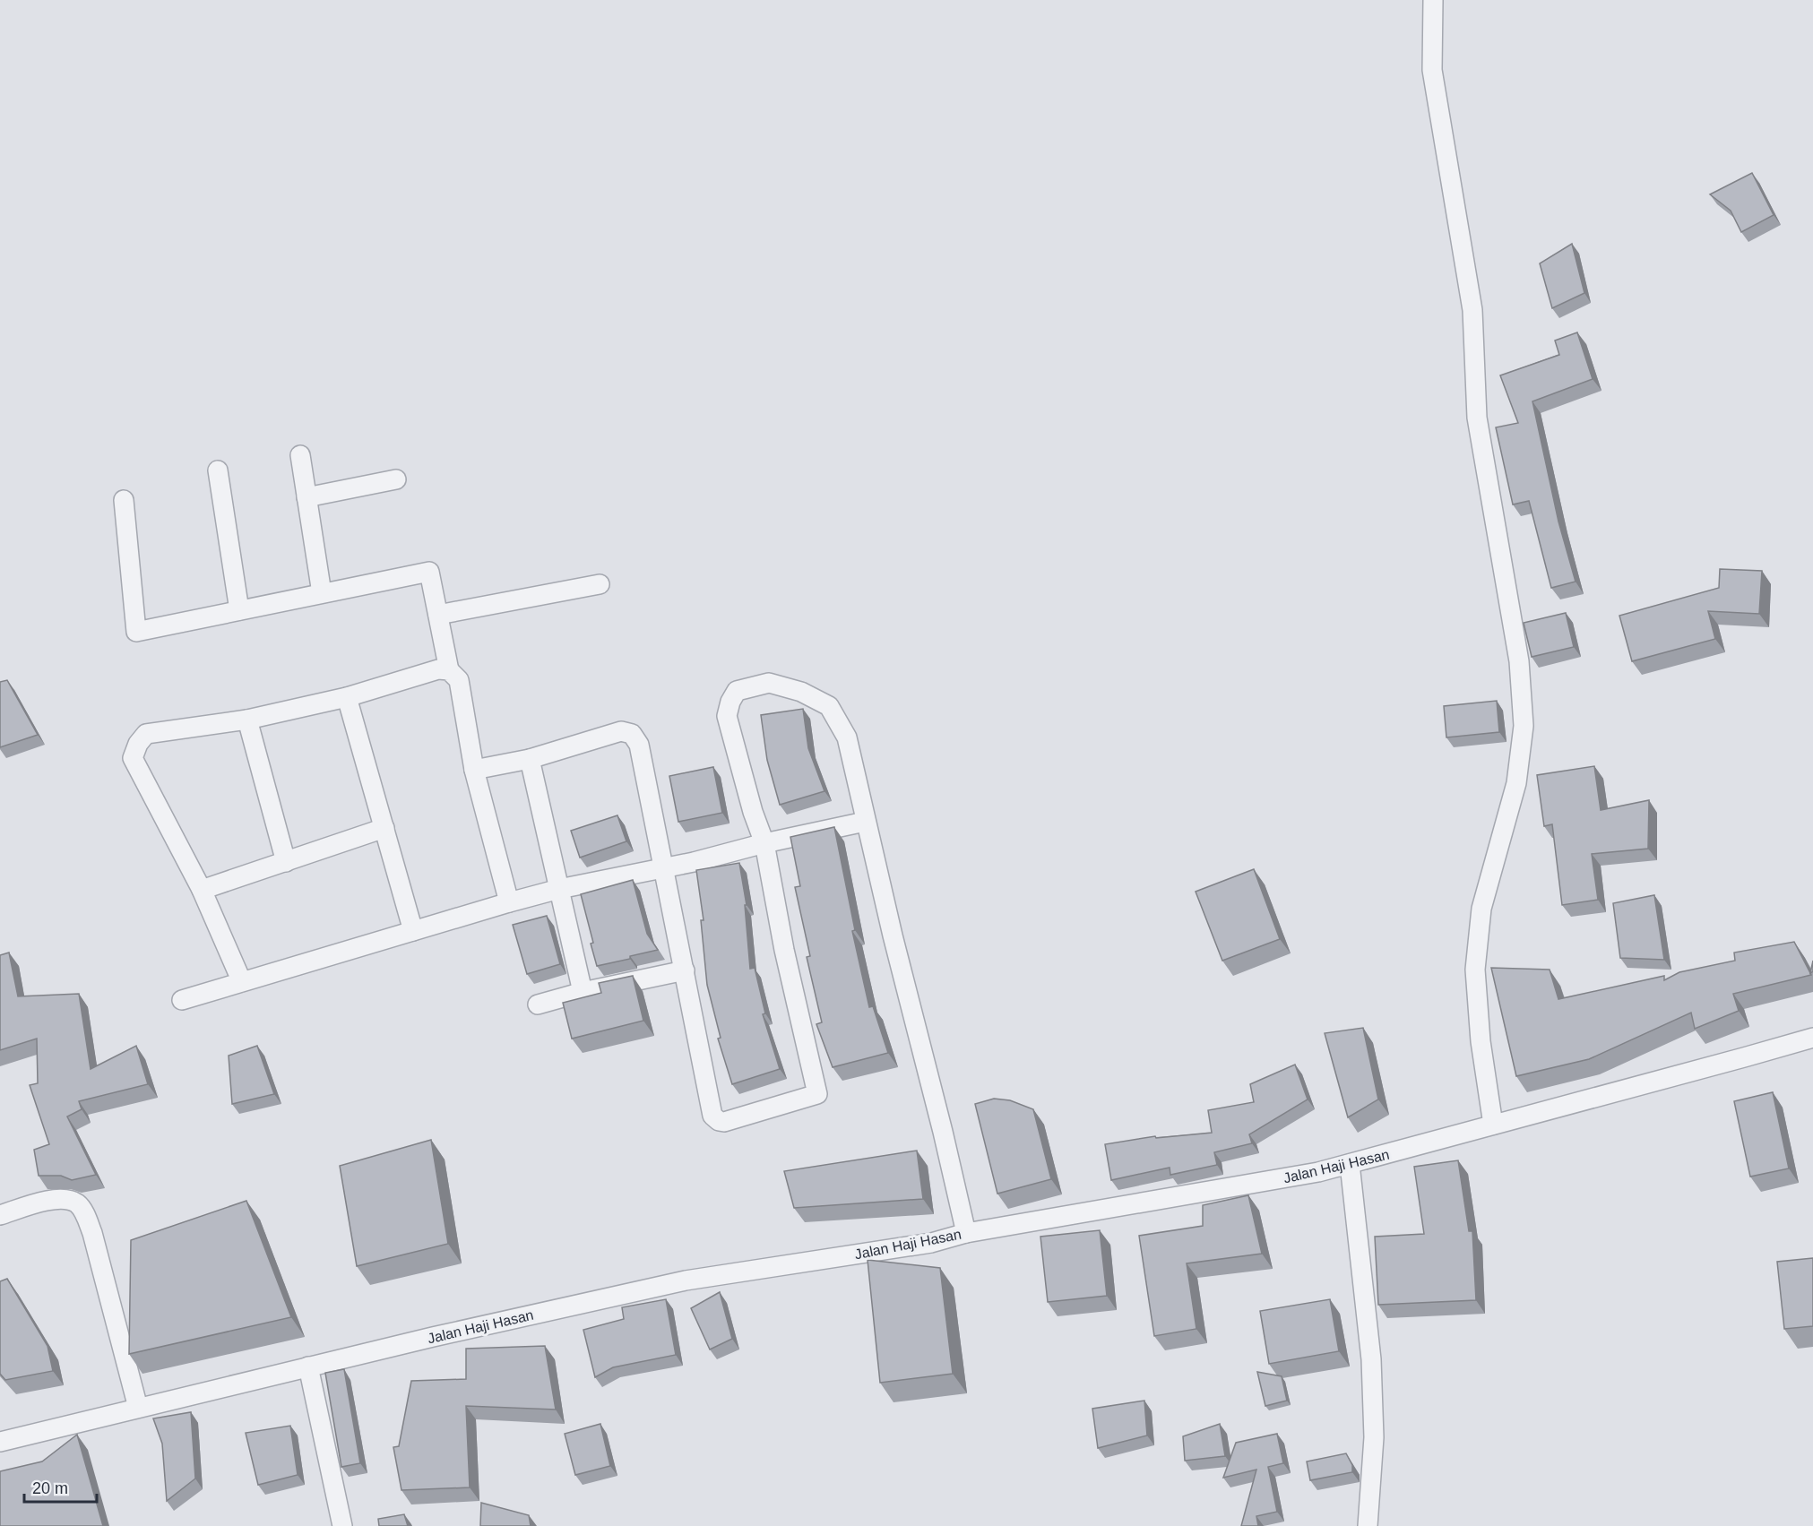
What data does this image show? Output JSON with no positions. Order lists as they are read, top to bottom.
{
  "streets": {
    "street": ["Jalan Haji Hasan"]
  },
  "scale_bar": "20 m"
}
